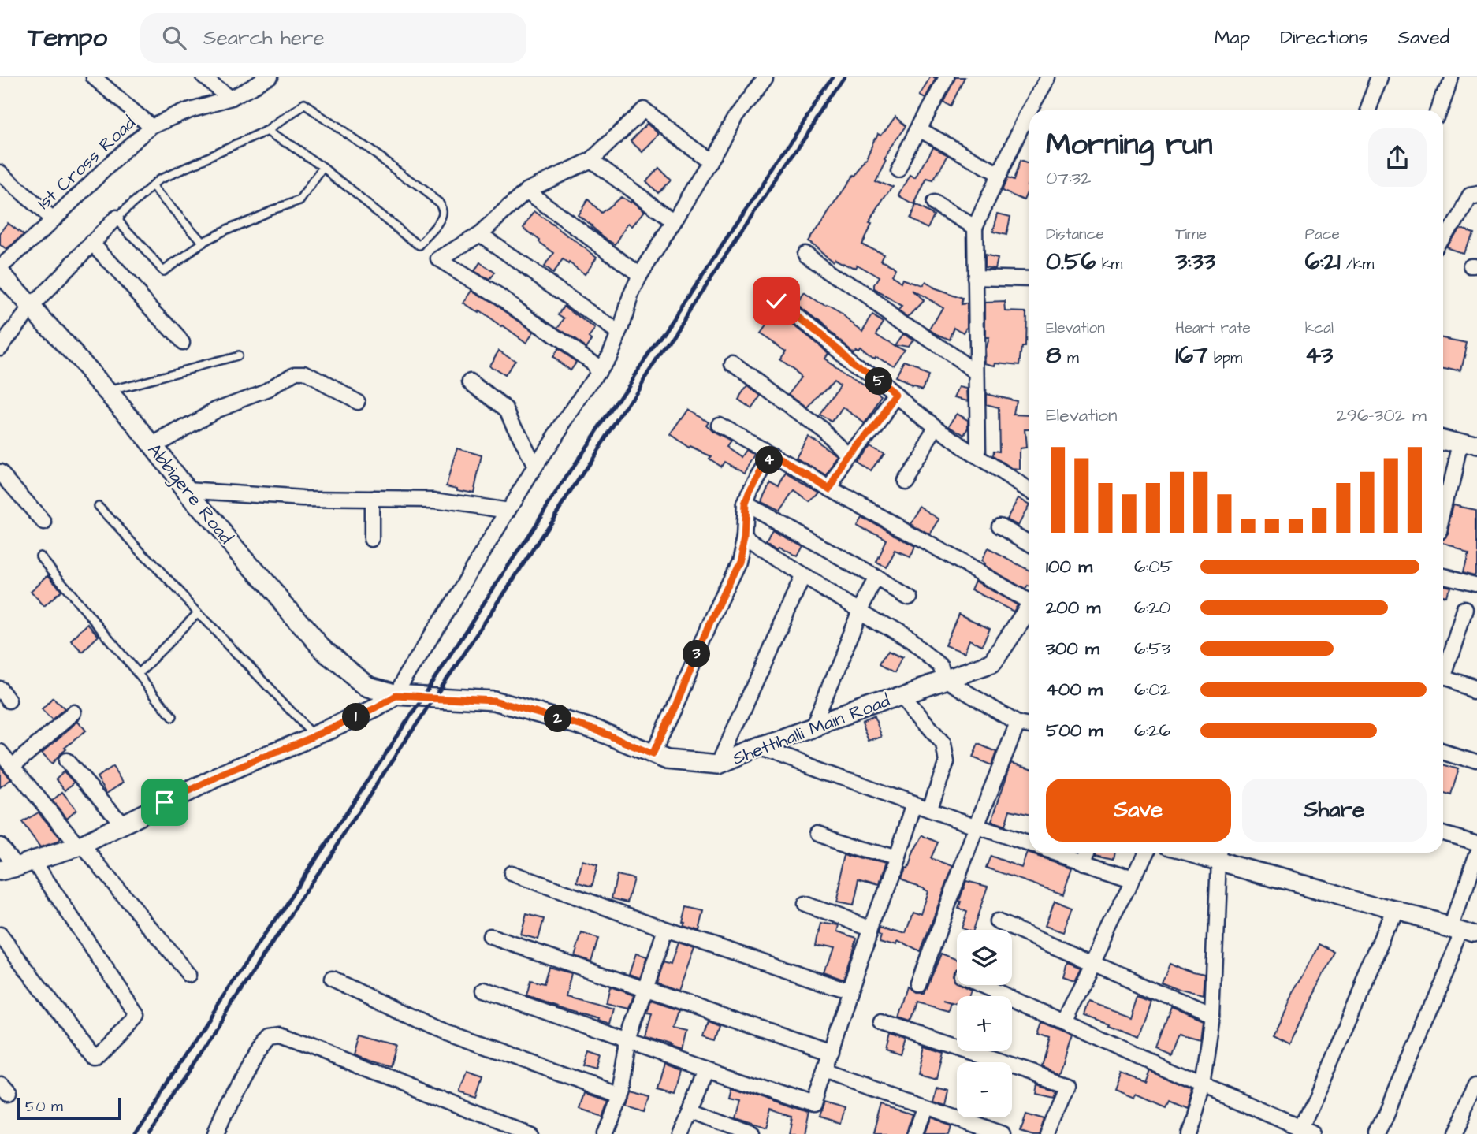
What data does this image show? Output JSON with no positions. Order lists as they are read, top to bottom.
{
  "streets": {
    "street": ["1st Cross Road", "Abbigere Road", "Shettihalli Main Road"]
  },
  "crossings": [
    ["Abbigere Road", "Shettihalli Main Road"]
  ],
  "scale_bar": "50 m",
  "page": {
    "header": "Tempo",
    "search": "Search here",
    "nav": ["Map", "Directions", "Saved"],
    "heading": ["Morning run", "07:32"],
    "stats": [
      ["Distance", "0.56 km"],
      ["Time", "3:33"],
      ["Pace", "6:21 /km"],
      ["Elevation", "8 m"],
      ["Heart rate", "167 bpm"],
      ["kcal", "43"]
    ],
    "pins": [
      "5",
      "4",
      "3",
      "1",
      "2"
    ],
    "chart": ["Elevation", "296–302 m"],
    "list": [
      {
        "name": "100 m",
        "note": "6:05"
      },
      {
        "name": "200 m",
        "note": "6:20"
      },
      {
        "name": "300 m",
        "note": "6:53"
      },
      {
        "name": "400 m",
        "note": "6:02"
      },
      {
        "name": "500 m",
        "note": "6:26"
      }
    ],
    "buttons": ["Save", "Share"],
    "map_buttons": ["+", "−"],
    "scale": "50 m"
  }
}
